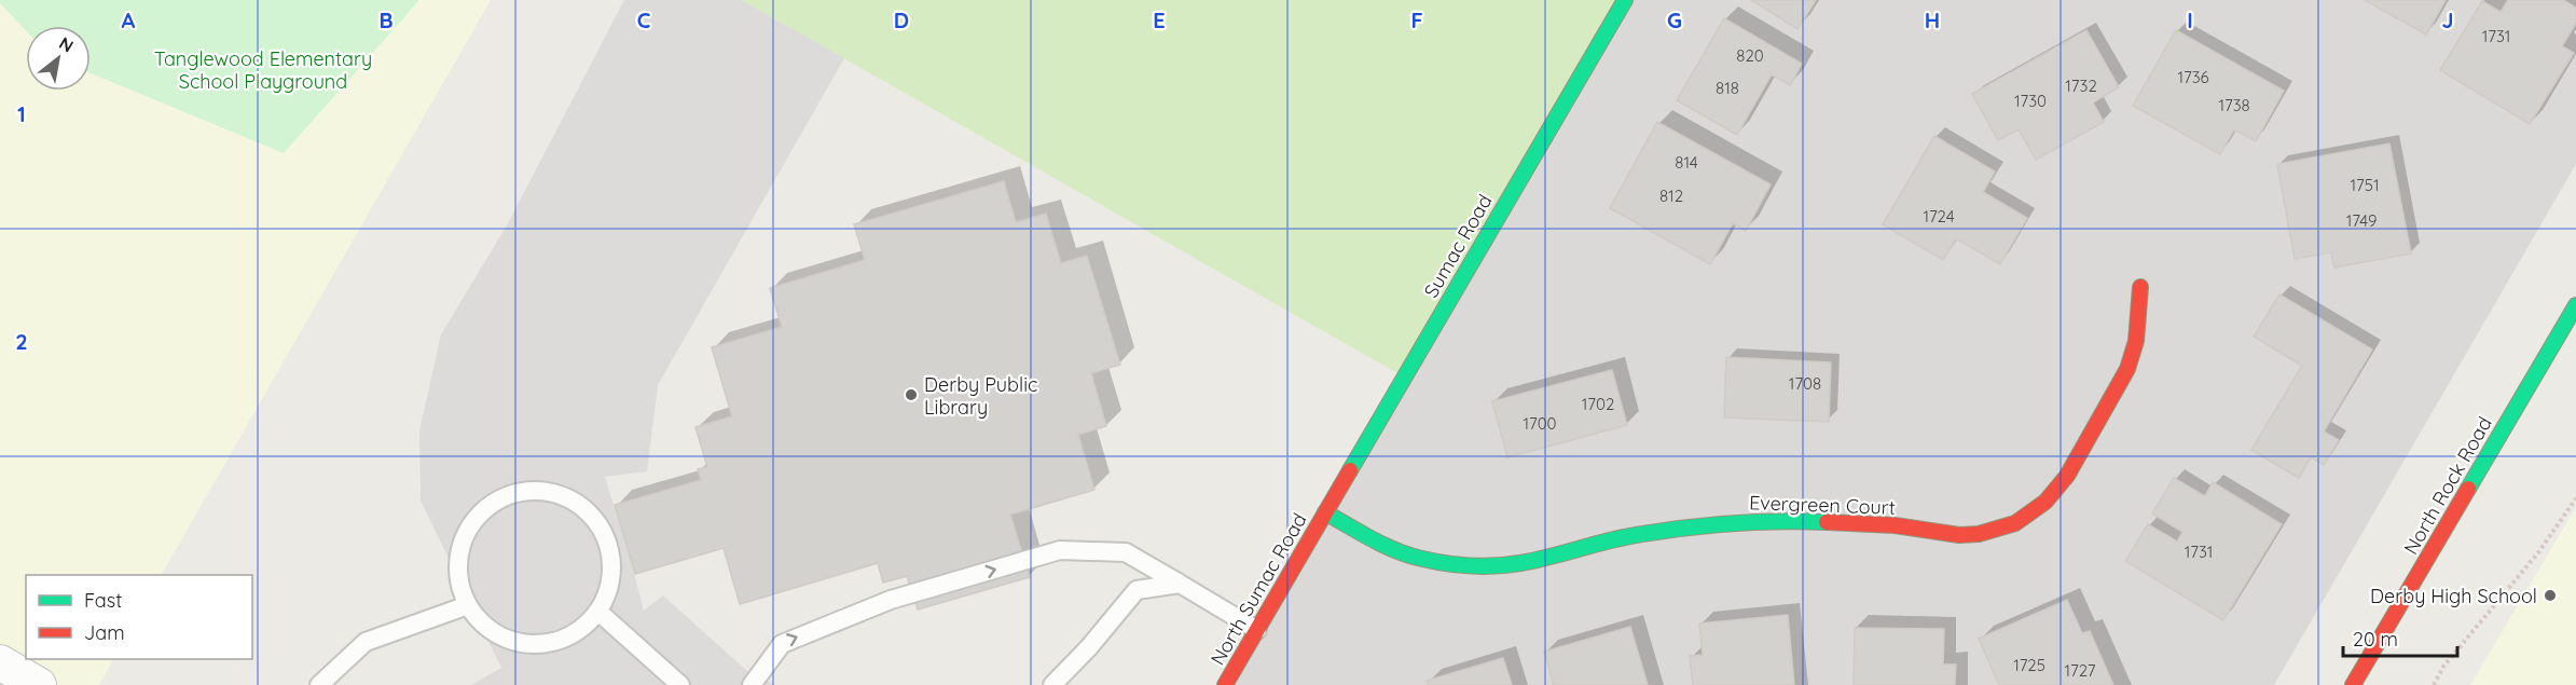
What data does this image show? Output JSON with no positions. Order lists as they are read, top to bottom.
{
  "streets": {
    "street": [
      "Sumac Road",
      "North Rock Road",
      "Evergreen Court",
      "North Sumac Road"
    ]
  },
  "crossings": [
    ["Sumac Road", "Evergreen Court"],
    ["Sumac Road", "North Sumac Road"],
    ["Evergreen Court", "North Sumac Road"]
  ],
  "parks": ["Tanglewood Elementary School Playground"],
  "places": ["Derby Public Library", "Derby High School"],
  "house_numbers": [
    "1731",
    "820",
    "1736",
    "1732",
    "818",
    "1730",
    "1738",
    "814",
    "1751",
    "812",
    "1724",
    "1749",
    "1708",
    "1702",
    "1700",
    "1731",
    "1725",
    "1727"
  ],
  "legend": ["Fast", "Jam"],
  "scale_bar": "20 m",
  "north": "top right",
  "grid": {
    "columns": [
      "A",
      "B",
      "C",
      "D",
      "E",
      "F",
      "G",
      "H",
      "I",
      "J"
    ],
    "rows": ["1", "2"]
  }
}
